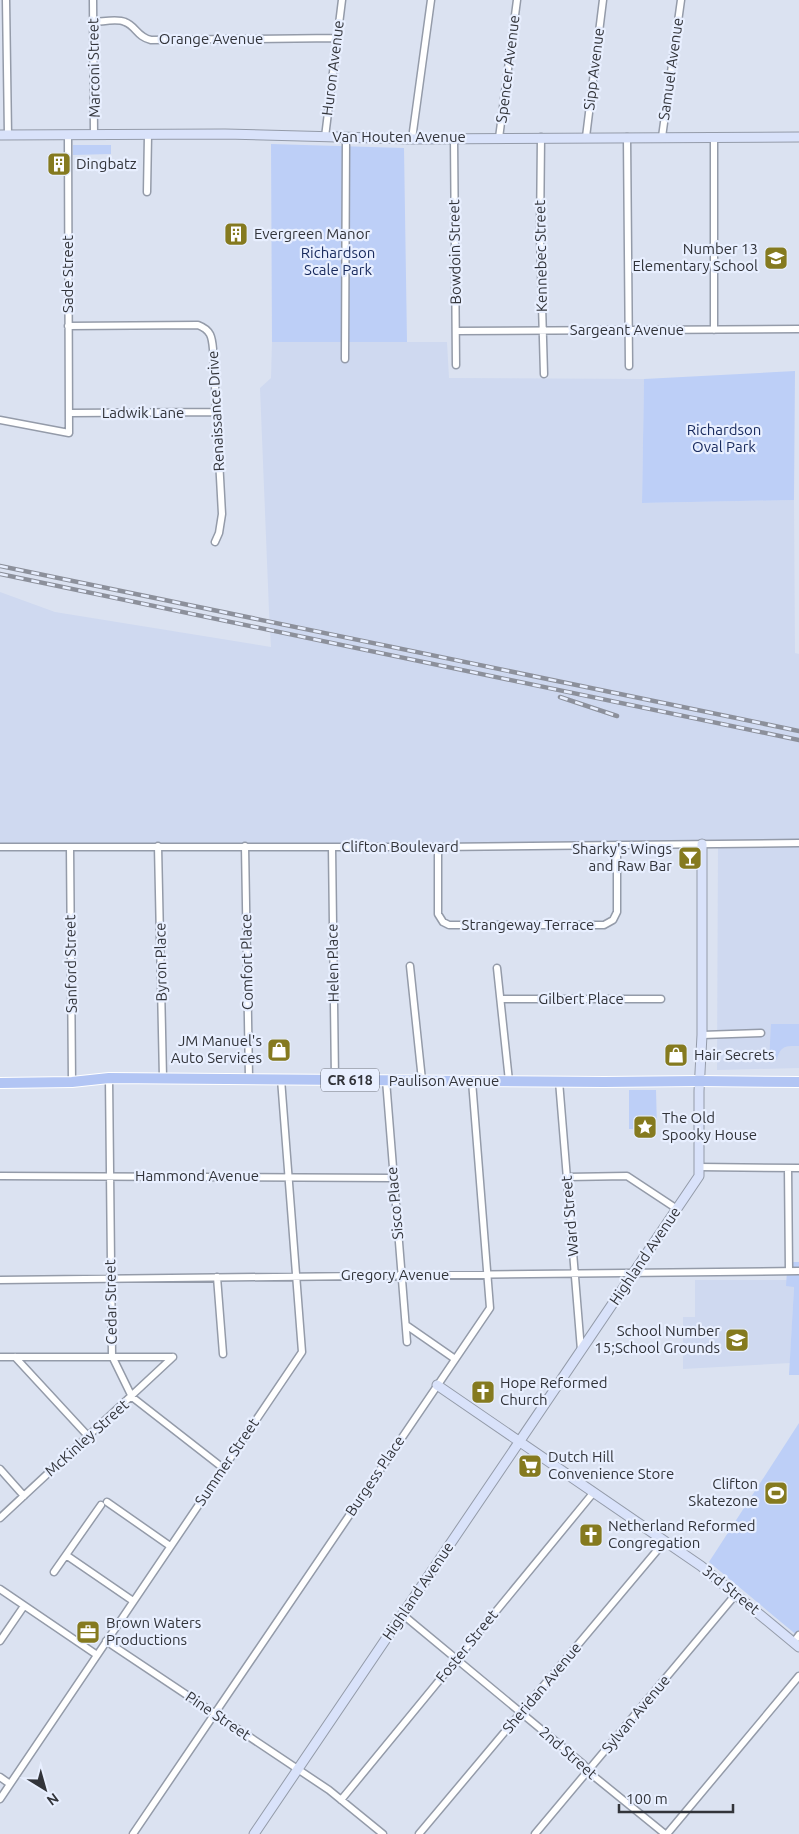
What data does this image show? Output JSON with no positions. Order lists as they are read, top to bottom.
{
  "streets": {
    "main road": ["CR 618", "Paulison Avenue"],
    "street": [
      "Orange Avenue",
      "Marconi Street",
      "Huron Avenue",
      "Spencer Avenue",
      "Sipp Avenue",
      "Samuel Avenue",
      "Van Houten Avenue",
      "Bowdoin Street",
      "Kennebec Street",
      "Sade Street",
      "Sargeant Avenue",
      "Renaissance Drive",
      "Ladwik Lane",
      "Clifton Boulevard",
      "Strangeway Terrace",
      "Byron Place",
      "Comfort Place",
      "Helen Place",
      "Sanford Street",
      "Gilbert Place",
      "Hammond Avenue",
      "Sisco Place",
      "Ward Street",
      "Highland Avenue",
      "Gregory Avenue",
      "Cedar Street",
      "McKinley Street",
      "Summer Street",
      "Burgess Place",
      "3rd Street",
      "Foster Street",
      "Sheridan Avenue",
      "Sylvan Avenue",
      "Pine Street",
      "2nd Street"
    ]
  },
  "crossings": [
    ["Orange Avenue", "Marconi Street"],
    ["Orange Avenue", "Huron Avenue"],
    ["Marconi Street", "Van Houten Avenue"],
    ["Huron Avenue", "Van Houten Avenue"],
    ["Spencer Avenue", "Van Houten Avenue"],
    ["Sipp Avenue", "Van Houten Avenue"],
    ["Samuel Avenue", "Van Houten Avenue"],
    ["Van Houten Avenue", "Bowdoin Street"],
    ["Van Houten Avenue", "Kennebec Street"],
    ["Van Houten Avenue", "Sade Street"],
    ["Bowdoin Street", "Sargeant Avenue"],
    ["Kennebec Street", "Sargeant Avenue"],
    ["Sade Street", "Renaissance Drive"],
    ["Sade Street", "Ladwik Lane"],
    ["Renaissance Drive", "Ladwik Lane"],
    ["Clifton Boulevard", "Strangeway Terrace"],
    ["Clifton Boulevard", "Byron Place"],
    ["Clifton Boulevard", "Comfort Place"],
    ["Clifton Boulevard", "Helen Place"],
    ["Clifton Boulevard", "Sanford Street"],
    ["Clifton Boulevard", "Highland Avenue"],
    ["Byron Place", "Paulison Avenue"],
    ["Comfort Place", "Paulison Avenue"],
    ["Helen Place", "Paulison Avenue"],
    ["Sanford Street", "Paulison Avenue"],
    ["Paulison Avenue", "Sisco Place"],
    ["Paulison Avenue", "Ward Street"],
    ["Paulison Avenue", "Highland Avenue"],
    ["Paulison Avenue", "Cedar Street"],
    ["Paulison Avenue", "Summer Street"],
    ["Paulison Avenue", "Burgess Place"],
    ["Hammond Avenue", "Sisco Place"],
    ["Hammond Avenue", "Cedar Street"],
    ["Hammond Avenue", "Summer Street"],
    ["Sisco Place", "Gregory Avenue"],
    ["Ward Street", "Highland Avenue"],
    ["Ward Street", "Gregory Avenue"],
    ["Highland Avenue", "Gregory Avenue"],
    ["Highland Avenue", "3rd Street"],
    ["Highland Avenue", "Pine Street"],
    ["Highland Avenue", "2nd Street"],
    ["Gregory Avenue", "Cedar Street"],
    ["Gregory Avenue", "Summer Street"],
    ["Gregory Avenue", "Burgess Place"],
    ["Cedar Street", "McKinley Street"],
    ["Cedar Street", "Summer Street"],
    ["Summer Street", "Pine Street"],
    ["Burgess Place", "3rd Street"],
    ["Burgess Place", "Pine Street"],
    ["3rd Street", "Foster Street"],
    ["3rd Street", "Sheridan Avenue"],
    ["3rd Street", "Sylvan Avenue"],
    ["Foster Street", "Pine Street"],
    ["Foster Street", "2nd Street"],
    ["Sheridan Avenue", "2nd Street"],
    ["Sylvan Avenue", "2nd Street"]
  ],
  "parks": ["Richardson Scale Park", "Richardson Oval Park"],
  "places": {
    "building": ["Dingbatz", "Evergreen Manor"],
    "school or university": ["Number 13 Elementary School", "School Number 15;School Grounds"],
    "bar": ["Sharky's Wings and Raw Bar"],
    "shop": ["JM Manuel's Auto Services", "Hair Secrets"],
    "place": ["The Old Spooky House"],
    "church": ["Hope Reformed Church", "Netherland Reformed Congregation"],
    "supermarket": ["Dutch Hill Convenience Store"],
    "sports": ["Clifton Skatezone"],
    "office": ["Brown Waters Productions"]
  },
  "scale_bar": "100 m",
  "north": "bottom right"
}
